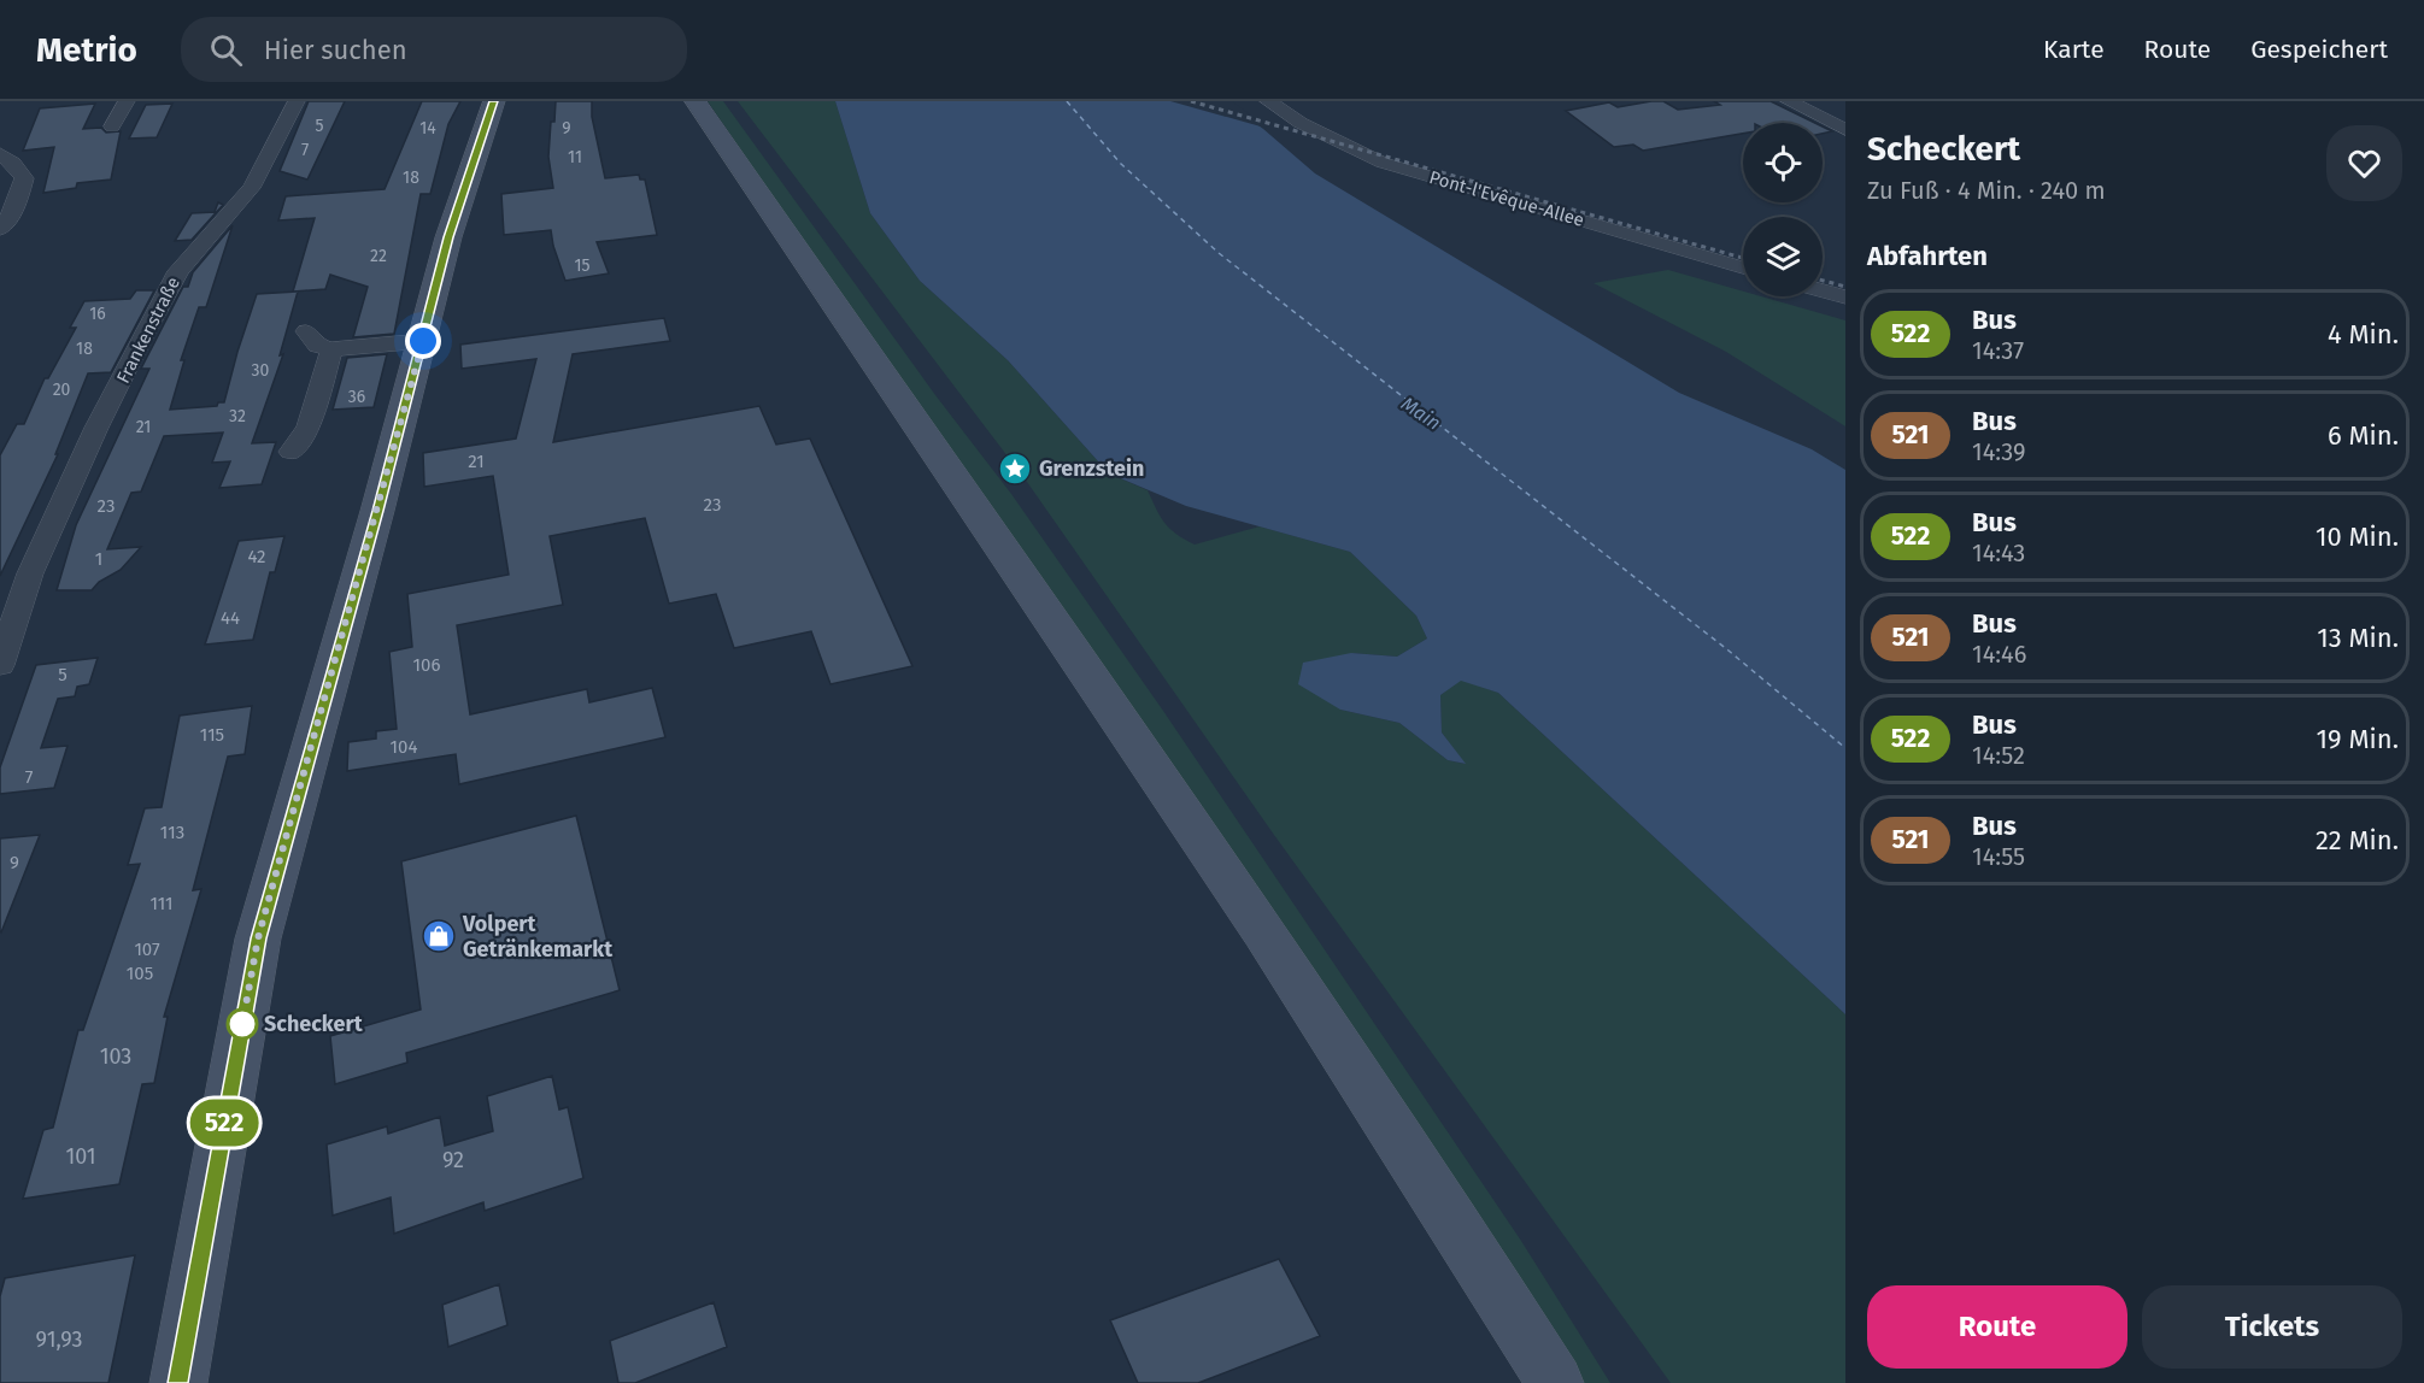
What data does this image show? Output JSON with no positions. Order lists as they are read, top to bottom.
{
  "streets": {
    "street": ["Pont-l'Evêque-Allee", "Frankenstraße"]
  },
  "water": ["Main"],
  "places": {
    "place": ["Grenzstein"],
    "shop": ["Volpert Getränkemarkt"],
    "other": ["Scheckert"]
  },
  "lines": ["bus line 522"],
  "house_numbers": [
    "5",
    "14",
    "9",
    "7",
    "11",
    "18",
    "22",
    "15",
    "16",
    "18",
    "30",
    "20",
    "36",
    "32",
    "21",
    "21",
    "23",
    "23",
    "42",
    "1",
    "44",
    "106",
    "5",
    "115",
    "104",
    "7",
    "113",
    "9",
    "111",
    "107",
    "105",
    "103",
    "101",
    "92",
    "91,93"
  ],
  "page": {
    "header": "Metrio",
    "search": "Hier suchen",
    "nav": ["Karte", "Route", "Gespeichert"],
    "on_map": "522",
    "heading": [
      ["Scheckert", "Zu Fuß · 4 Min. · 240 m"],
      "Abfahrten"
    ],
    "list": [
      {
        "mark": "522",
        "name": "Bus",
        "note": "14:37",
        "value": "4 Min."
      },
      {
        "mark": "521",
        "name": "Bus",
        "note": "14:39",
        "value": "6 Min."
      },
      {
        "mark": "522",
        "name": "Bus",
        "note": "14:43",
        "value": "10 Min."
      },
      {
        "mark": "521",
        "name": "Bus",
        "note": "14:46",
        "value": "13 Min."
      },
      {
        "mark": "522",
        "name": "Bus",
        "note": "14:52",
        "value": "19 Min."
      },
      {
        "mark": "521",
        "name": "Bus",
        "note": "14:55",
        "value": "22 Min."
      }
    ],
    "buttons": ["Route", "Tickets"]
  }
}
